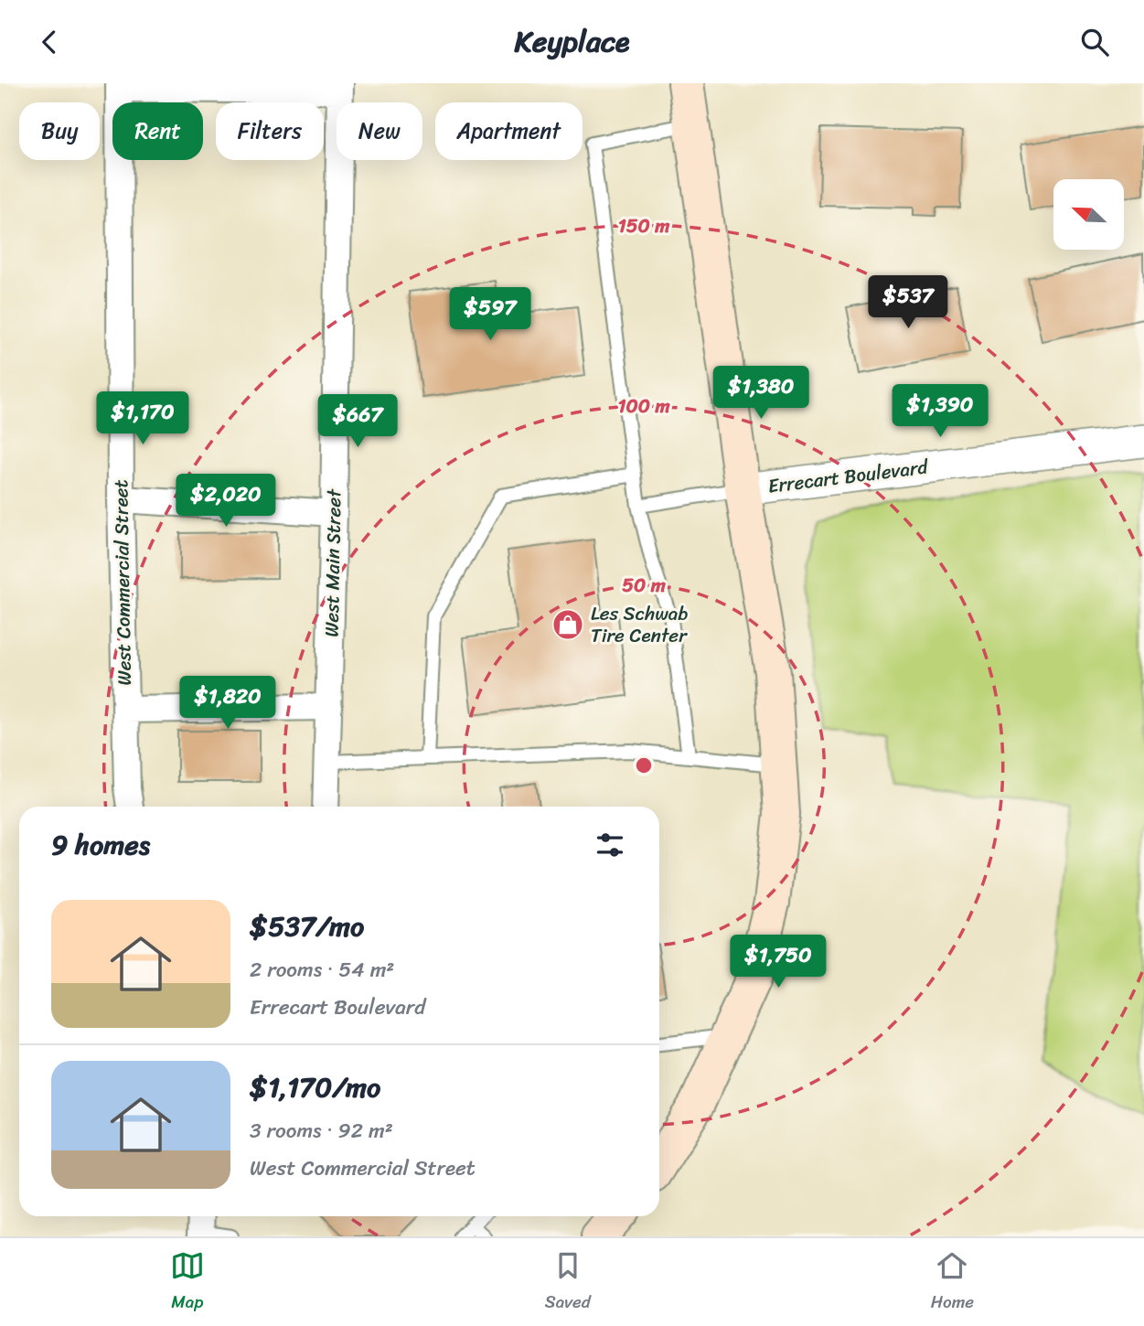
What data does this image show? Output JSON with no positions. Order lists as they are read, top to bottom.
{
  "streets": {
    "street": ["Errecart Boulevard", "West Main Street", "West Commercial Street"]
  },
  "places": {
    "shop": ["Les Schwab Tire Center"]
  },
  "north": "top left",
  "page": {
    "header": "Keyplace",
    "chip": [
      "Buy",
      "Rent",
      "Filters",
      "New",
      "Apartment"
    ],
    "price": [
      "$537",
      "$597",
      "$1,380",
      "$1,390",
      "$1,170",
      "$667",
      "$2,020",
      "$1,820",
      "$1,750"
    ],
    "heading": "9 homes",
    "list": [
      {
        "name": "$537/mo",
        "note": "2 rooms · 54 m² · Errecart Boulevard"
      },
      {
        "name": "$1,170/mo",
        "note": "3 rooms · 92 m² · West Commercial Street"
      }
    ],
    "tabs": ["Map", "Saved", "Home"]
  },
  "rings": ["150 m", "100 m", "50 m"]
}
